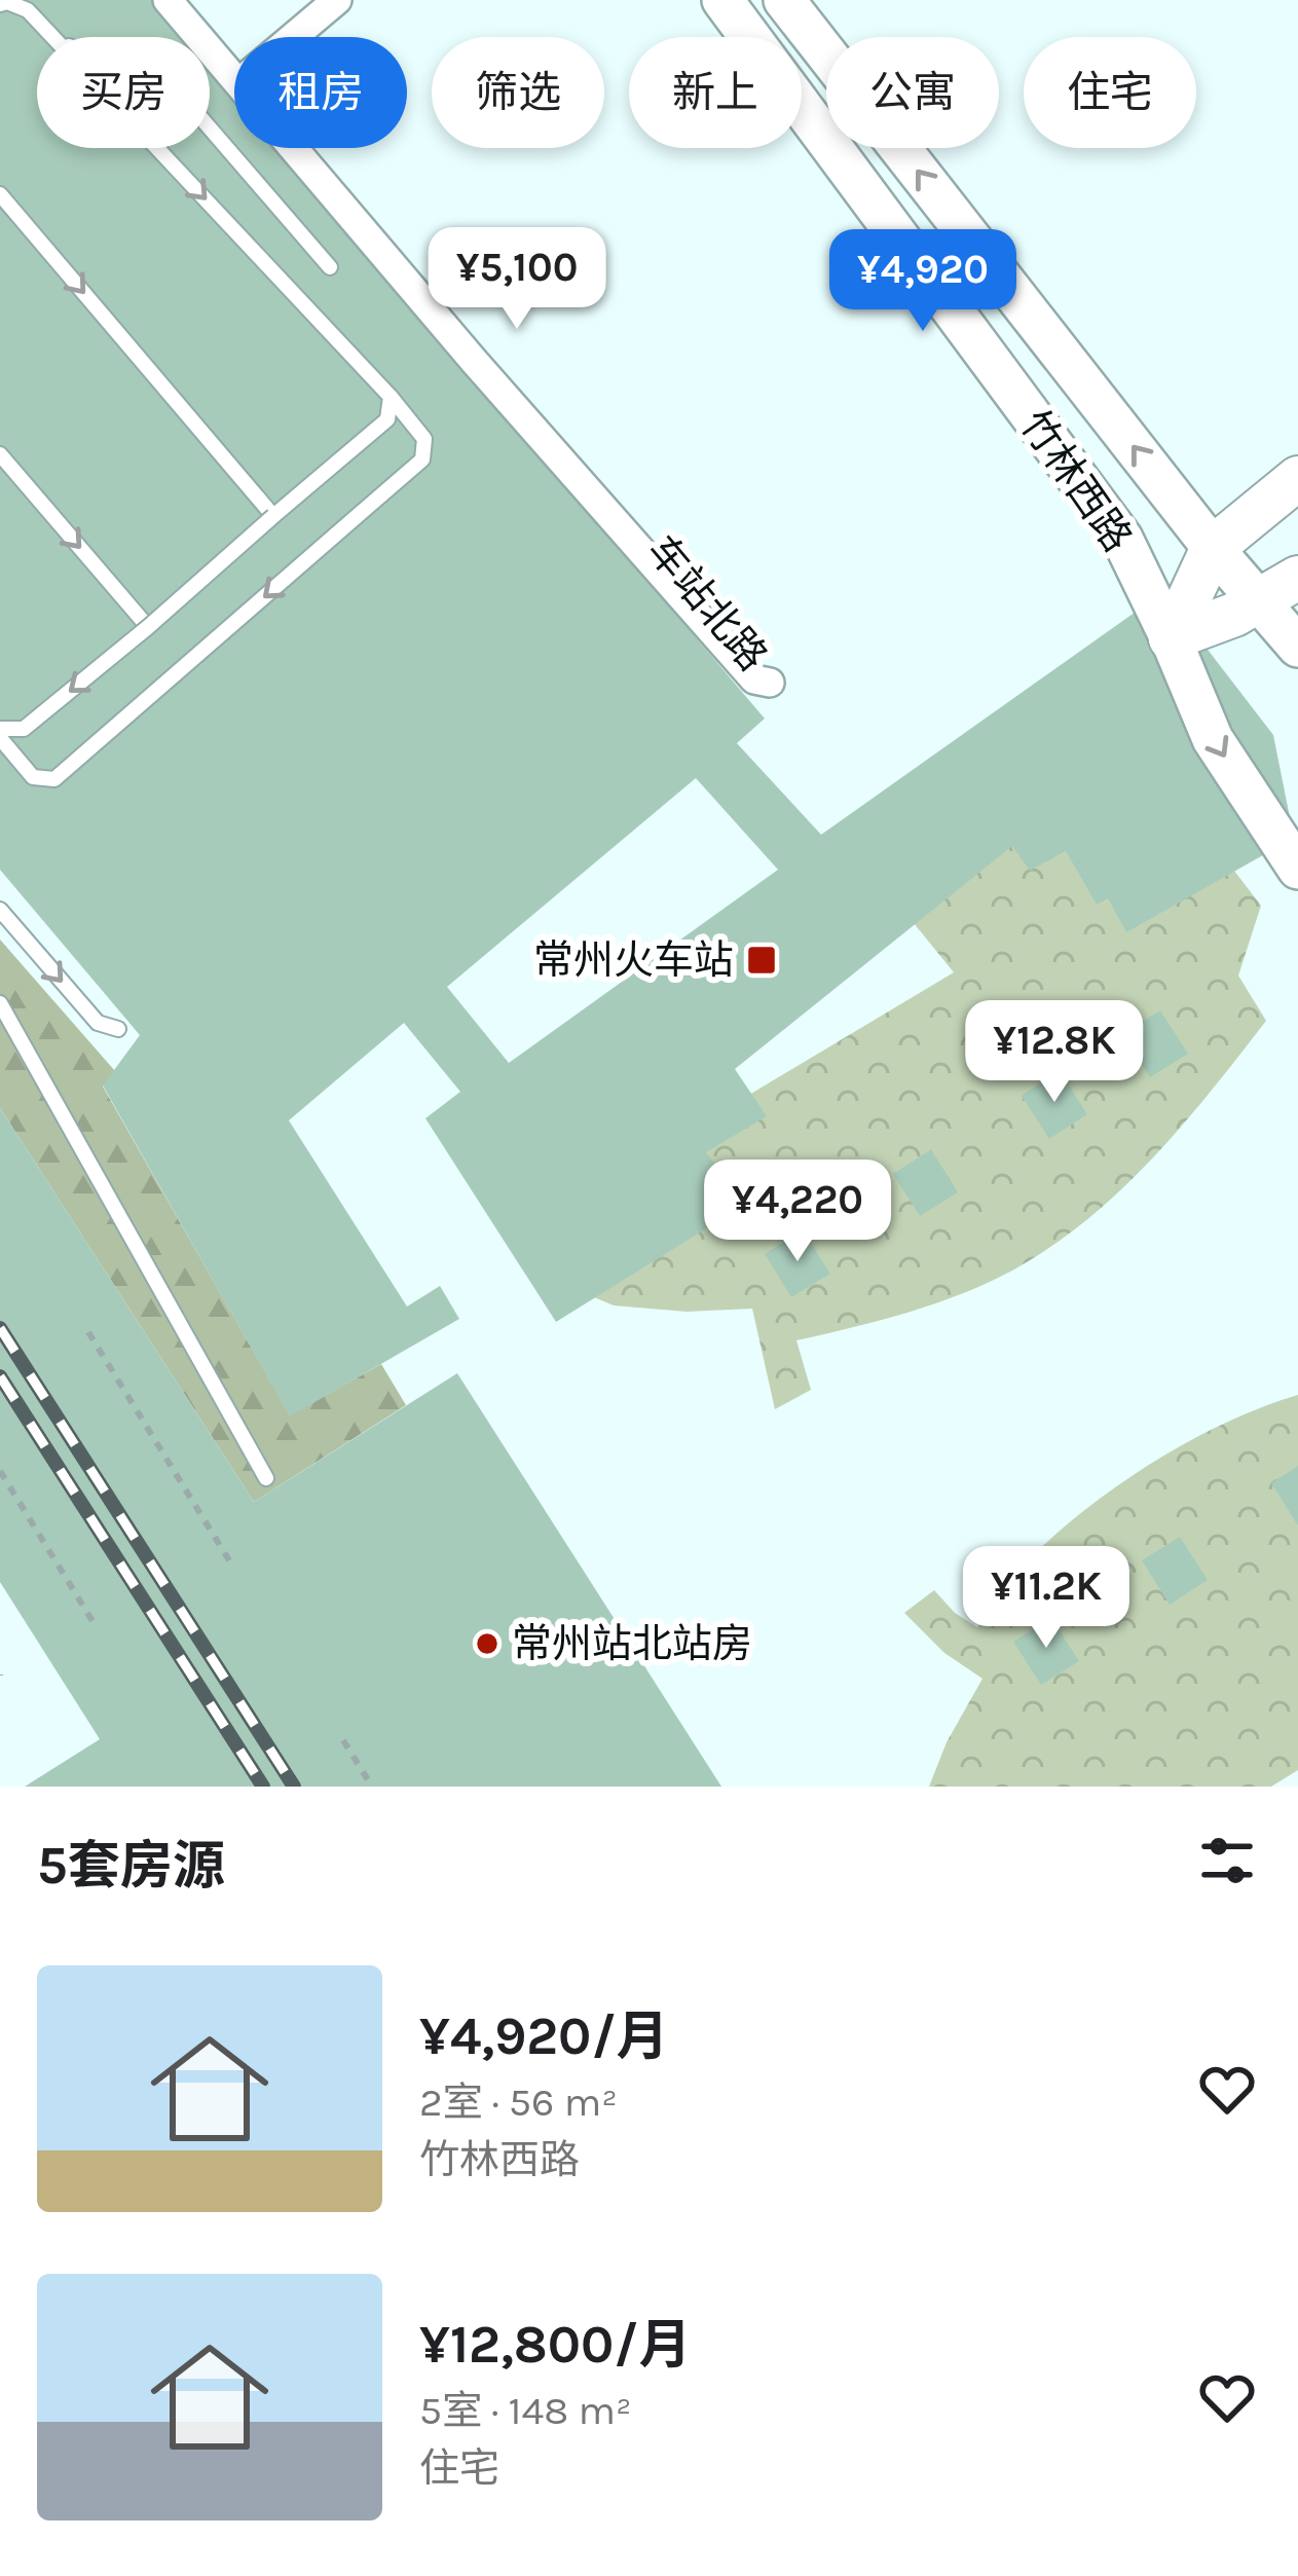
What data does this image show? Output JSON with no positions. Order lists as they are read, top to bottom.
{
  "streets": {
    "main road": ["竹林西路"],
    "street": ["车站北路"]
  },
  "places": {
    "transit": ["常州火车站"],
    "other": ["常州站北站房"]
  },
  "page": {
    "chip": [
      "买房",
      "租房",
      "筛选",
      "新上",
      "公寓",
      "住宅"
    ],
    "price": [
      "¥5,100",
      "¥4,920",
      "¥12.8K",
      "¥4,220",
      "¥11.2K"
    ],
    "heading": "5套房源",
    "list": [
      {
        "name": "¥4,920/月",
        "note": "2室 · 56 m² · 竹林西路"
      },
      {
        "name": "¥12,800/月",
        "note": "5室 · 148 m² · 住宅"
      }
    ]
  }
}
